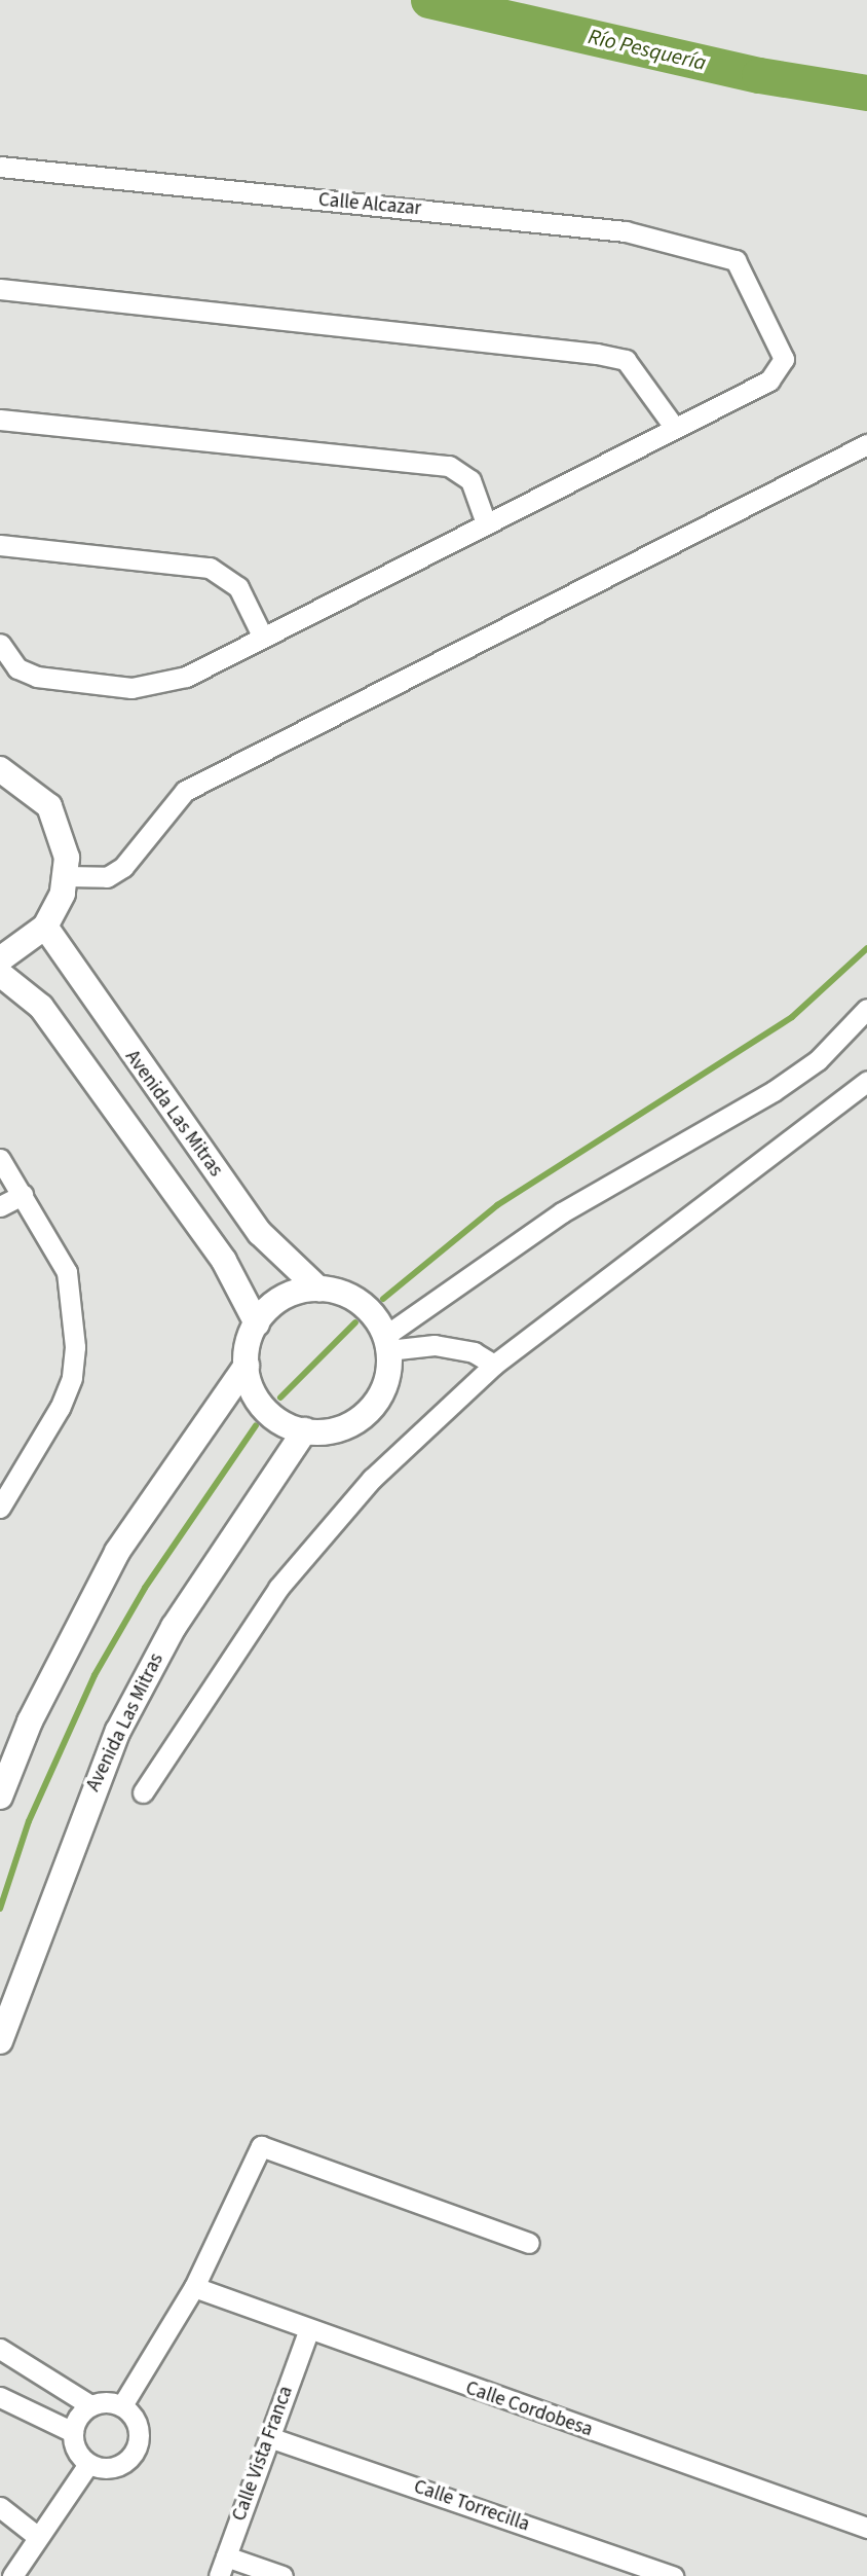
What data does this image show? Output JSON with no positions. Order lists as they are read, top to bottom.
{
  "streets": {
    "street": [
      "Calle Alcazar",
      "Avenida Las Mitras",
      "Calle Cordobesa",
      "Calle Vista Franca",
      "Calle Torrecilla"
    ]
  },
  "crossings": [
    ["Calle Cordobesa", "Calle Vista Franca"],
    ["Calle Vista Franca", "Calle Torrecilla"]
  ],
  "water": ["Río Pesquería"]
}
